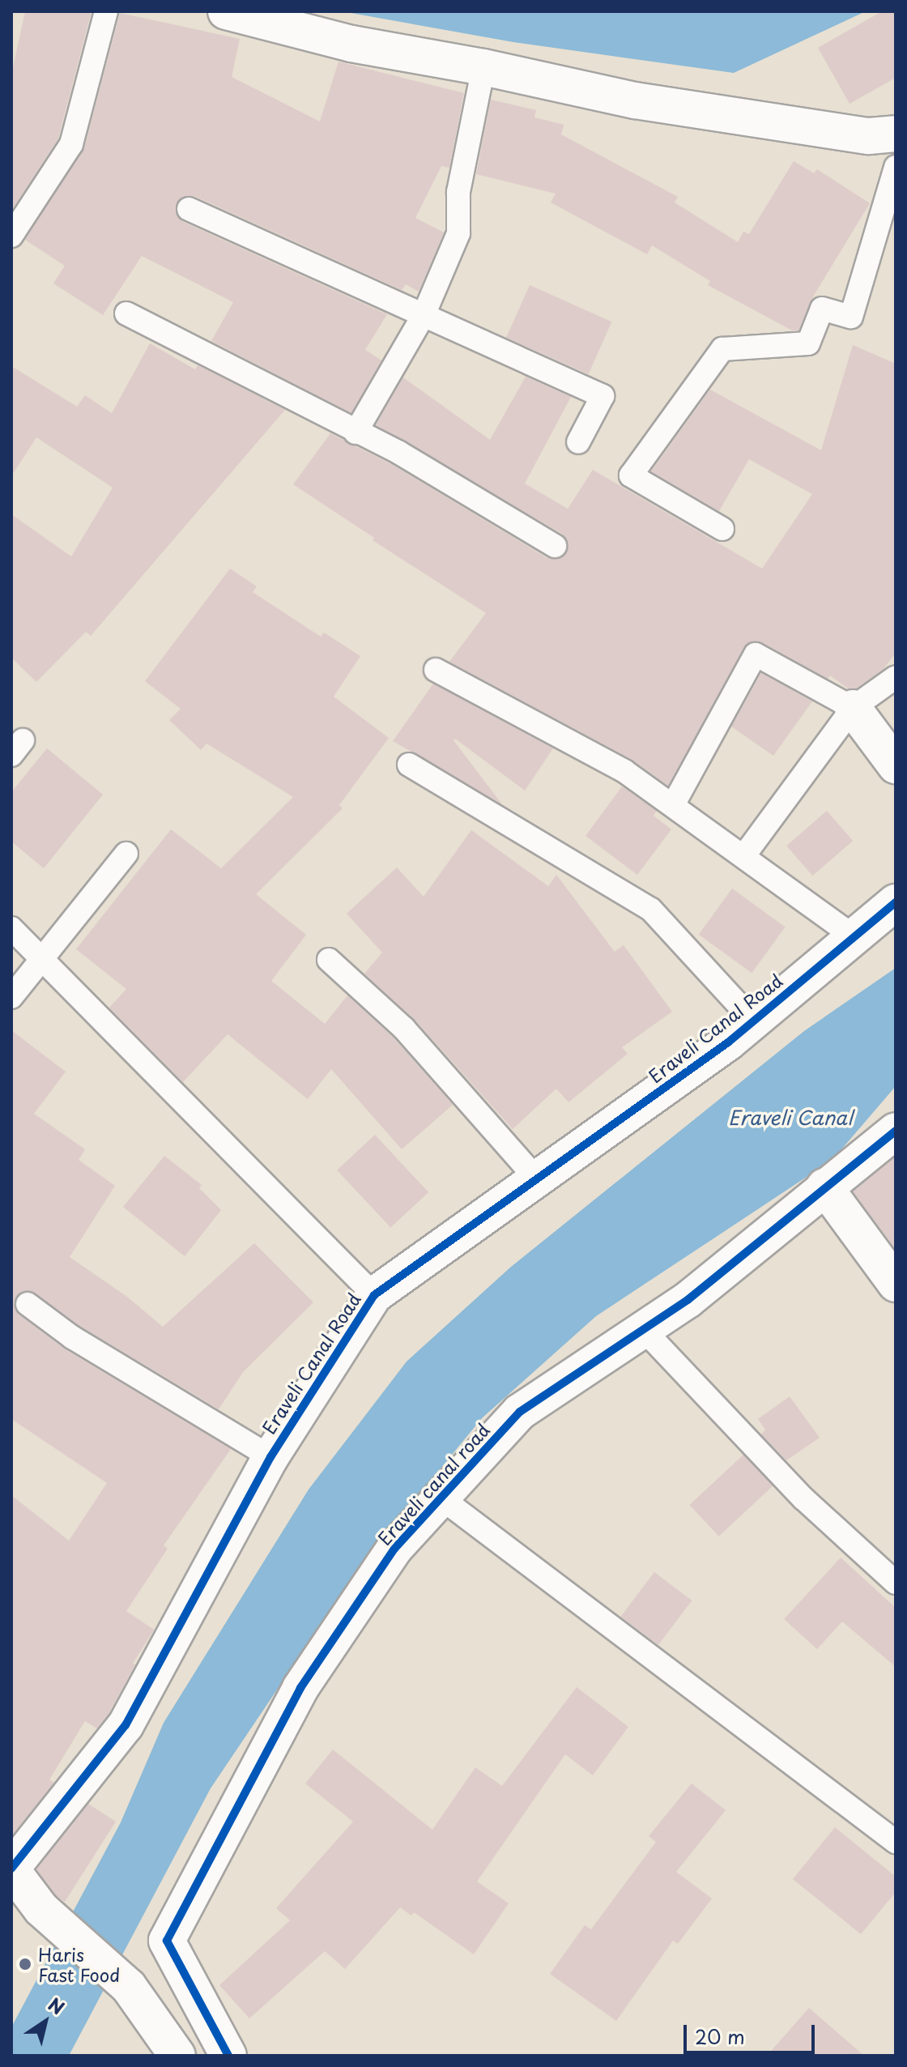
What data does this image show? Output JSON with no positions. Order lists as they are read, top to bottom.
{
  "streets": {
    "street": ["Eraveli Canal Road", "Eraveli canal road"]
  },
  "water": ["Eraveli Canal"],
  "places": ["Haris Fast Food"],
  "scale_bar": "20 m",
  "north": "top right"
}
